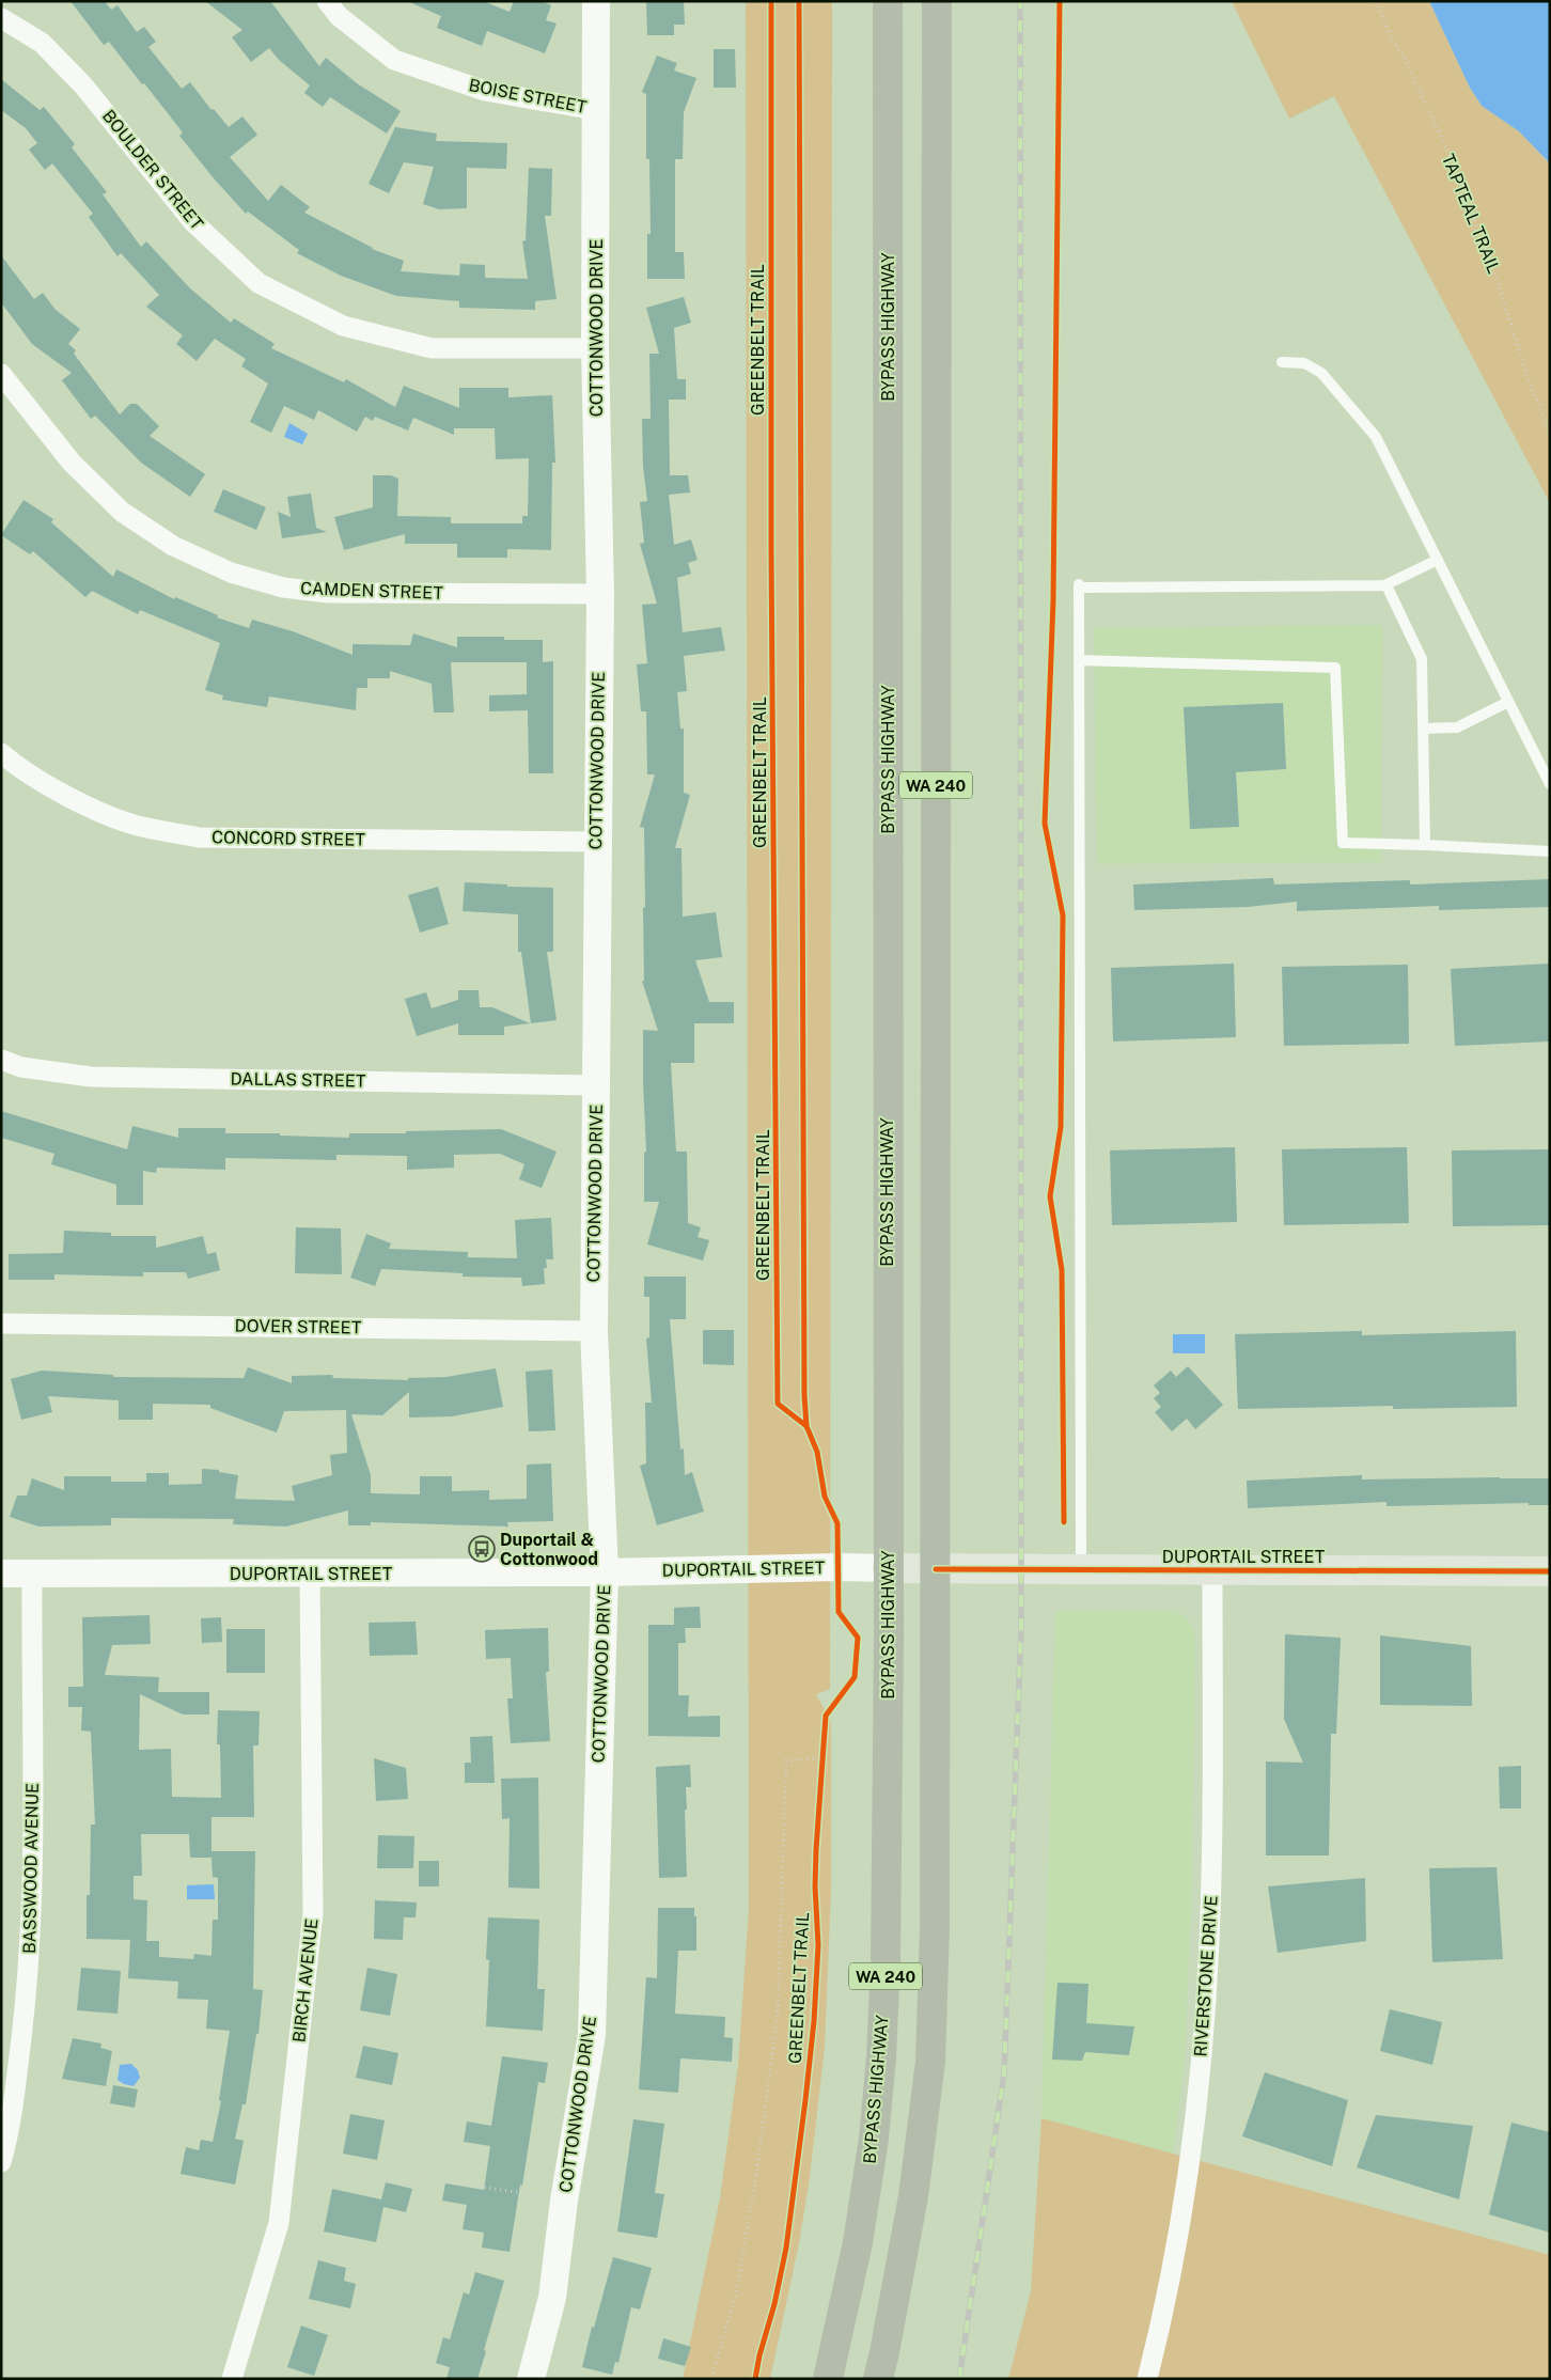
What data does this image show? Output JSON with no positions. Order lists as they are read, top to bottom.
{
  "streets": {
    "highway": ["BYPASS HIGHWAY", "WA 240"],
    "main road": ["DUPORTAIL STREET"],
    "street": [
      "BOISE STREET",
      "BOULDER STREET",
      "COTTONWOOD DRIVE",
      "CAMDEN STREET",
      "CONCORD STREET",
      "DALLAS STREET",
      "DOVER STREET",
      "BASSWOOD AVENUE",
      "RIVERSTONE DRIVE",
      "BIRCH AVENUE"
    ],
    "path": ["TAPTEAL TRAIL"],
    "cycle path": ["GREENBELT TRAIL"]
  },
  "crossings": [
    ["BOISE STREET", "COTTONWOOD DRIVE"],
    ["BOULDER STREET", "COTTONWOOD DRIVE"],
    ["BYPASS HIGHWAY", "DUPORTAIL STREET"],
    ["COTTONWOOD DRIVE", "CAMDEN STREET"],
    ["COTTONWOOD DRIVE", "CONCORD STREET"],
    ["COTTONWOOD DRIVE", "DALLAS STREET"],
    ["COTTONWOOD DRIVE", "DOVER STREET"],
    ["COTTONWOOD DRIVE", "DUPORTAIL STREET"],
    ["WA 240", "DUPORTAIL STREET"],
    ["DUPORTAIL STREET", "BASSWOOD AVENUE"],
    ["DUPORTAIL STREET", "RIVERSTONE DRIVE"],
    ["DUPORTAIL STREET", "BIRCH AVENUE"]
  ],
  "places": {
    "bus stop": ["Duportail & Cottonwood"]
  }
}
